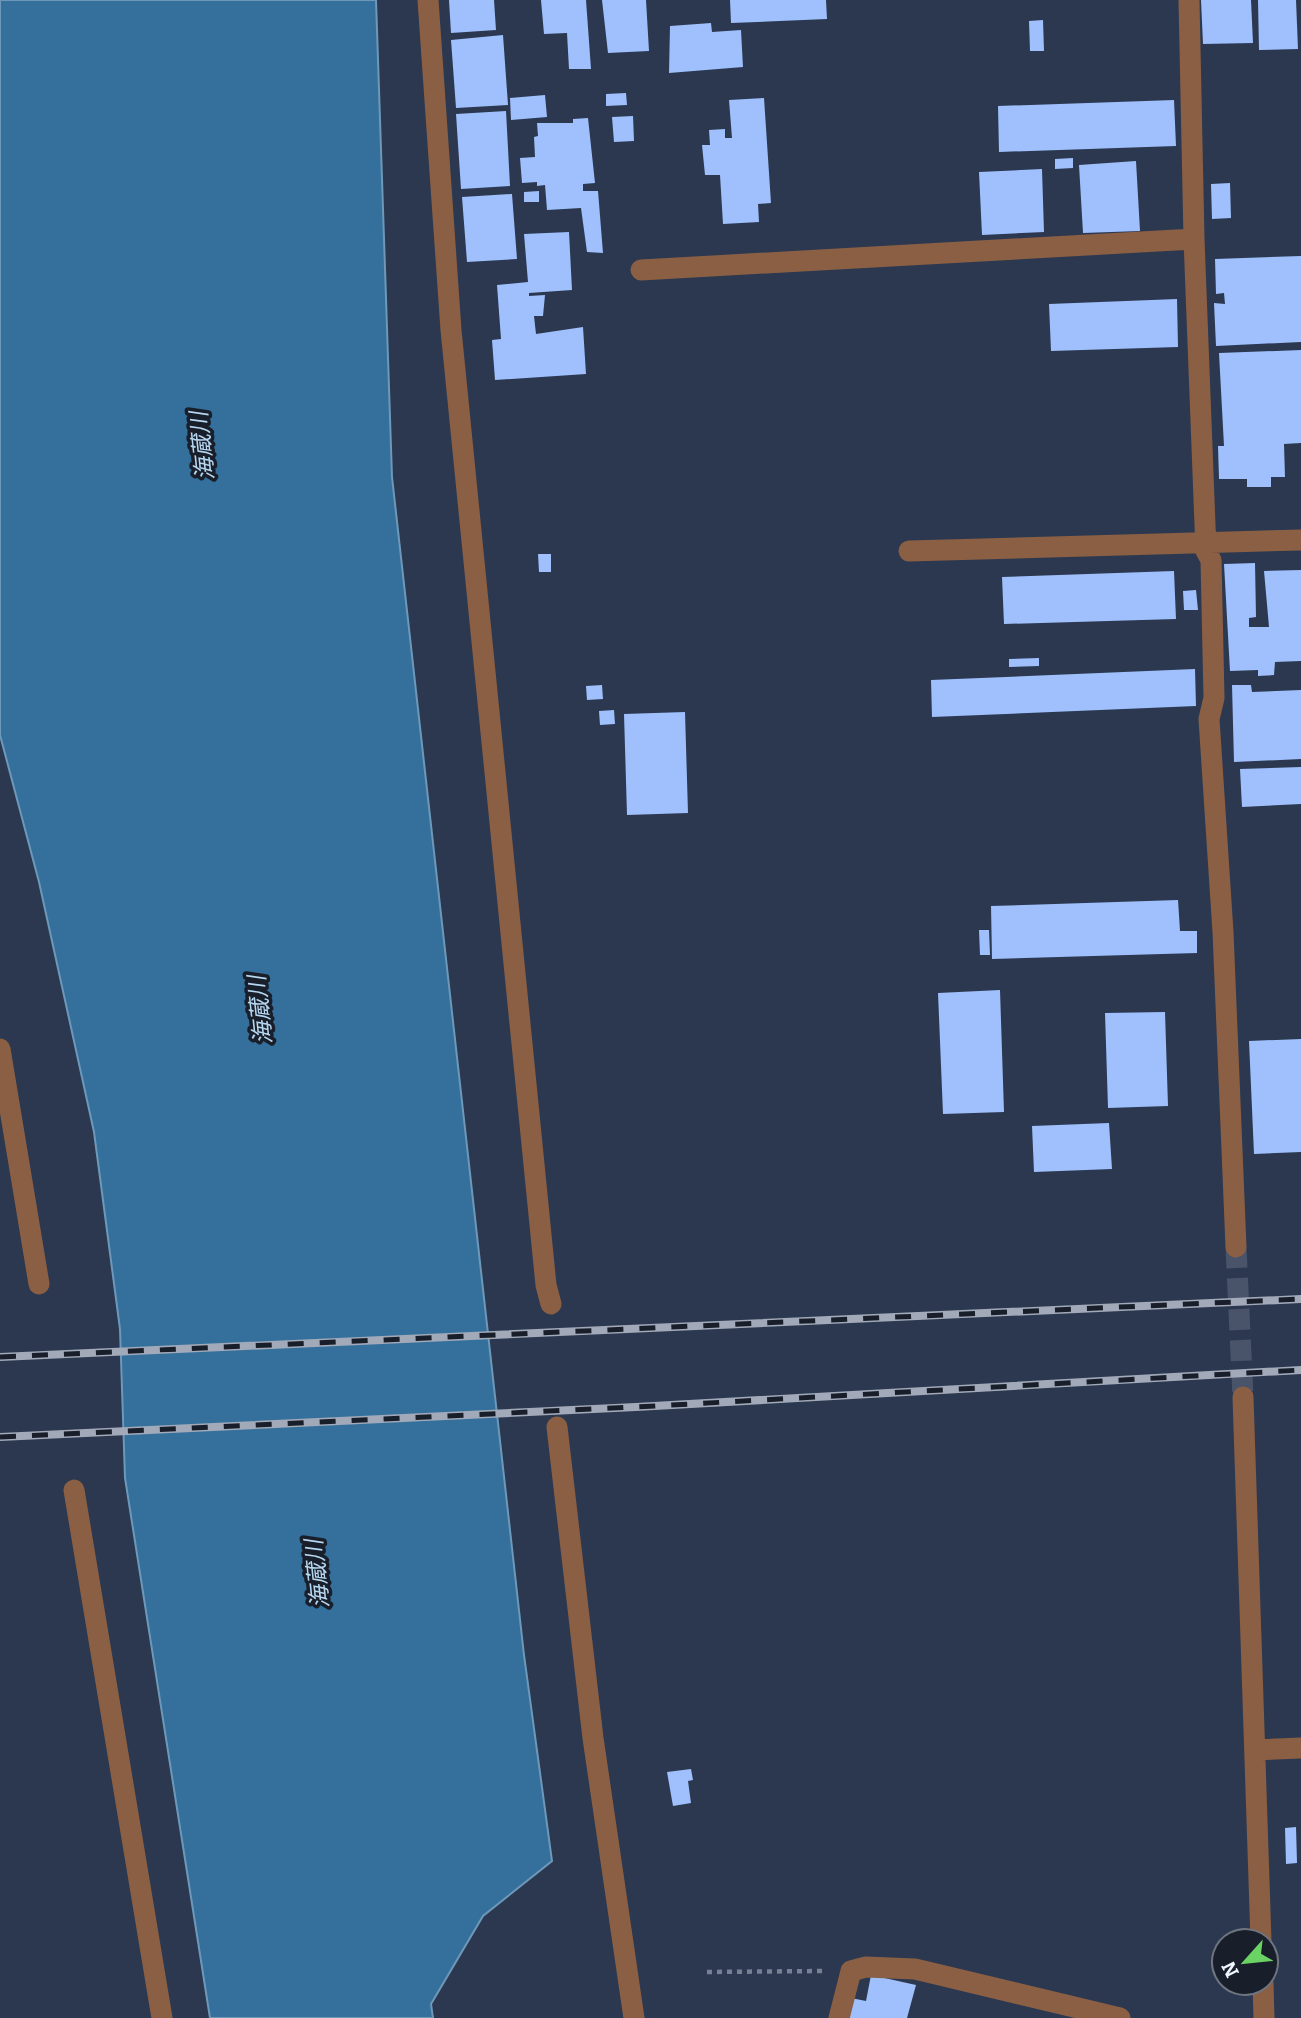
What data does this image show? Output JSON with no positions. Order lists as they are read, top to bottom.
{
  "water": ["海蔵川"],
  "north": "bottom left"
}
